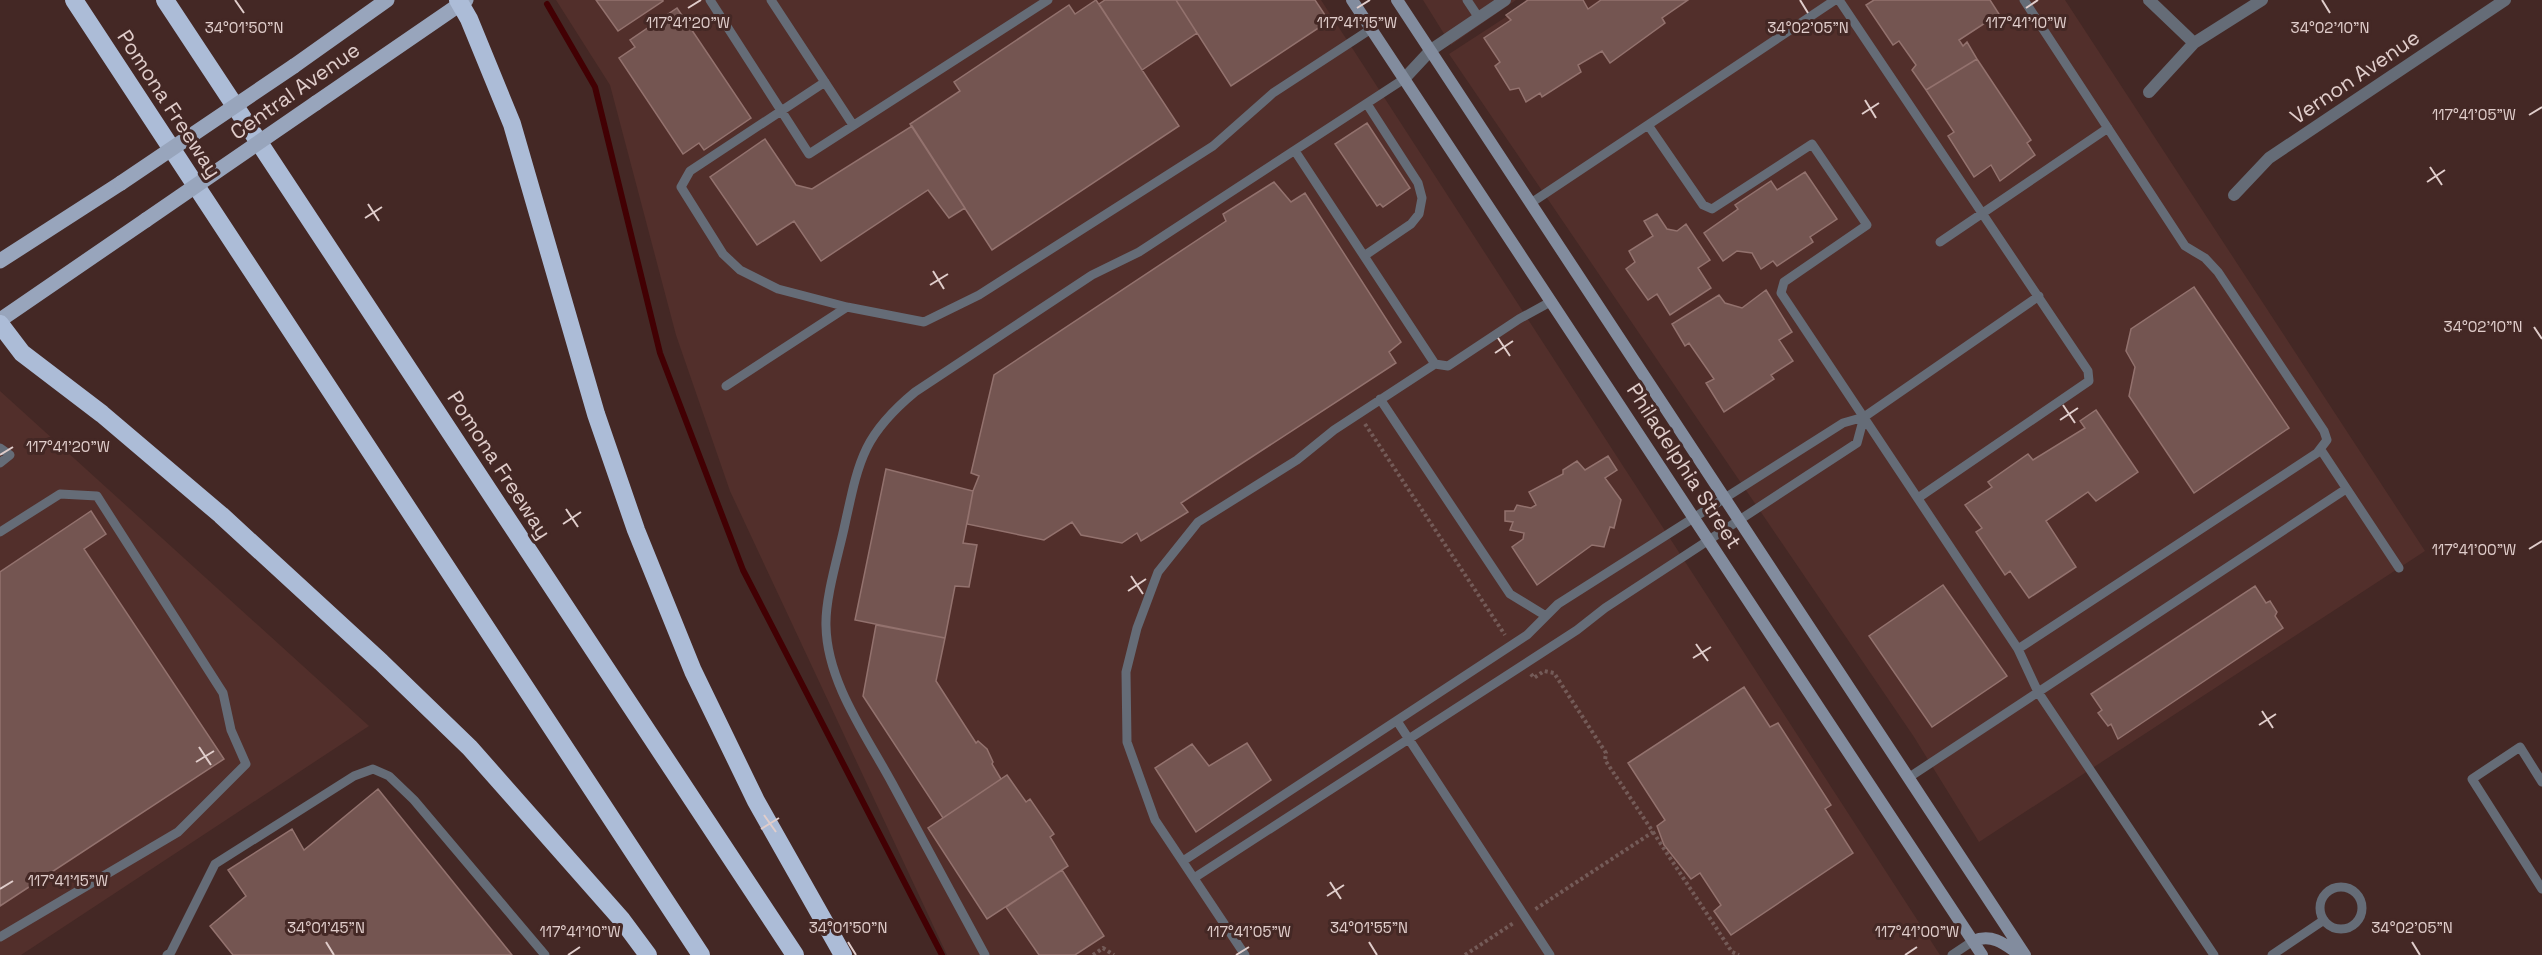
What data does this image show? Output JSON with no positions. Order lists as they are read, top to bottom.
{
  "streets": {
    "highway": ["Pomona Freeway"],
    "main road": ["Central Avenue", "Philadelphia Street"],
    "street": ["Vernon Avenue"]
  },
  "coordinates": [
    "117°41'20\"W",
    "117°41'15\"W",
    "117°41'10\"W",
    "34°01'50\"N",
    "34°02'05\"N",
    "34°02'10\"N",
    "117°41'05\"W",
    "117°41'00\"W",
    "34°01'45\"N",
    "34°01'55\"N"
  ]
}
